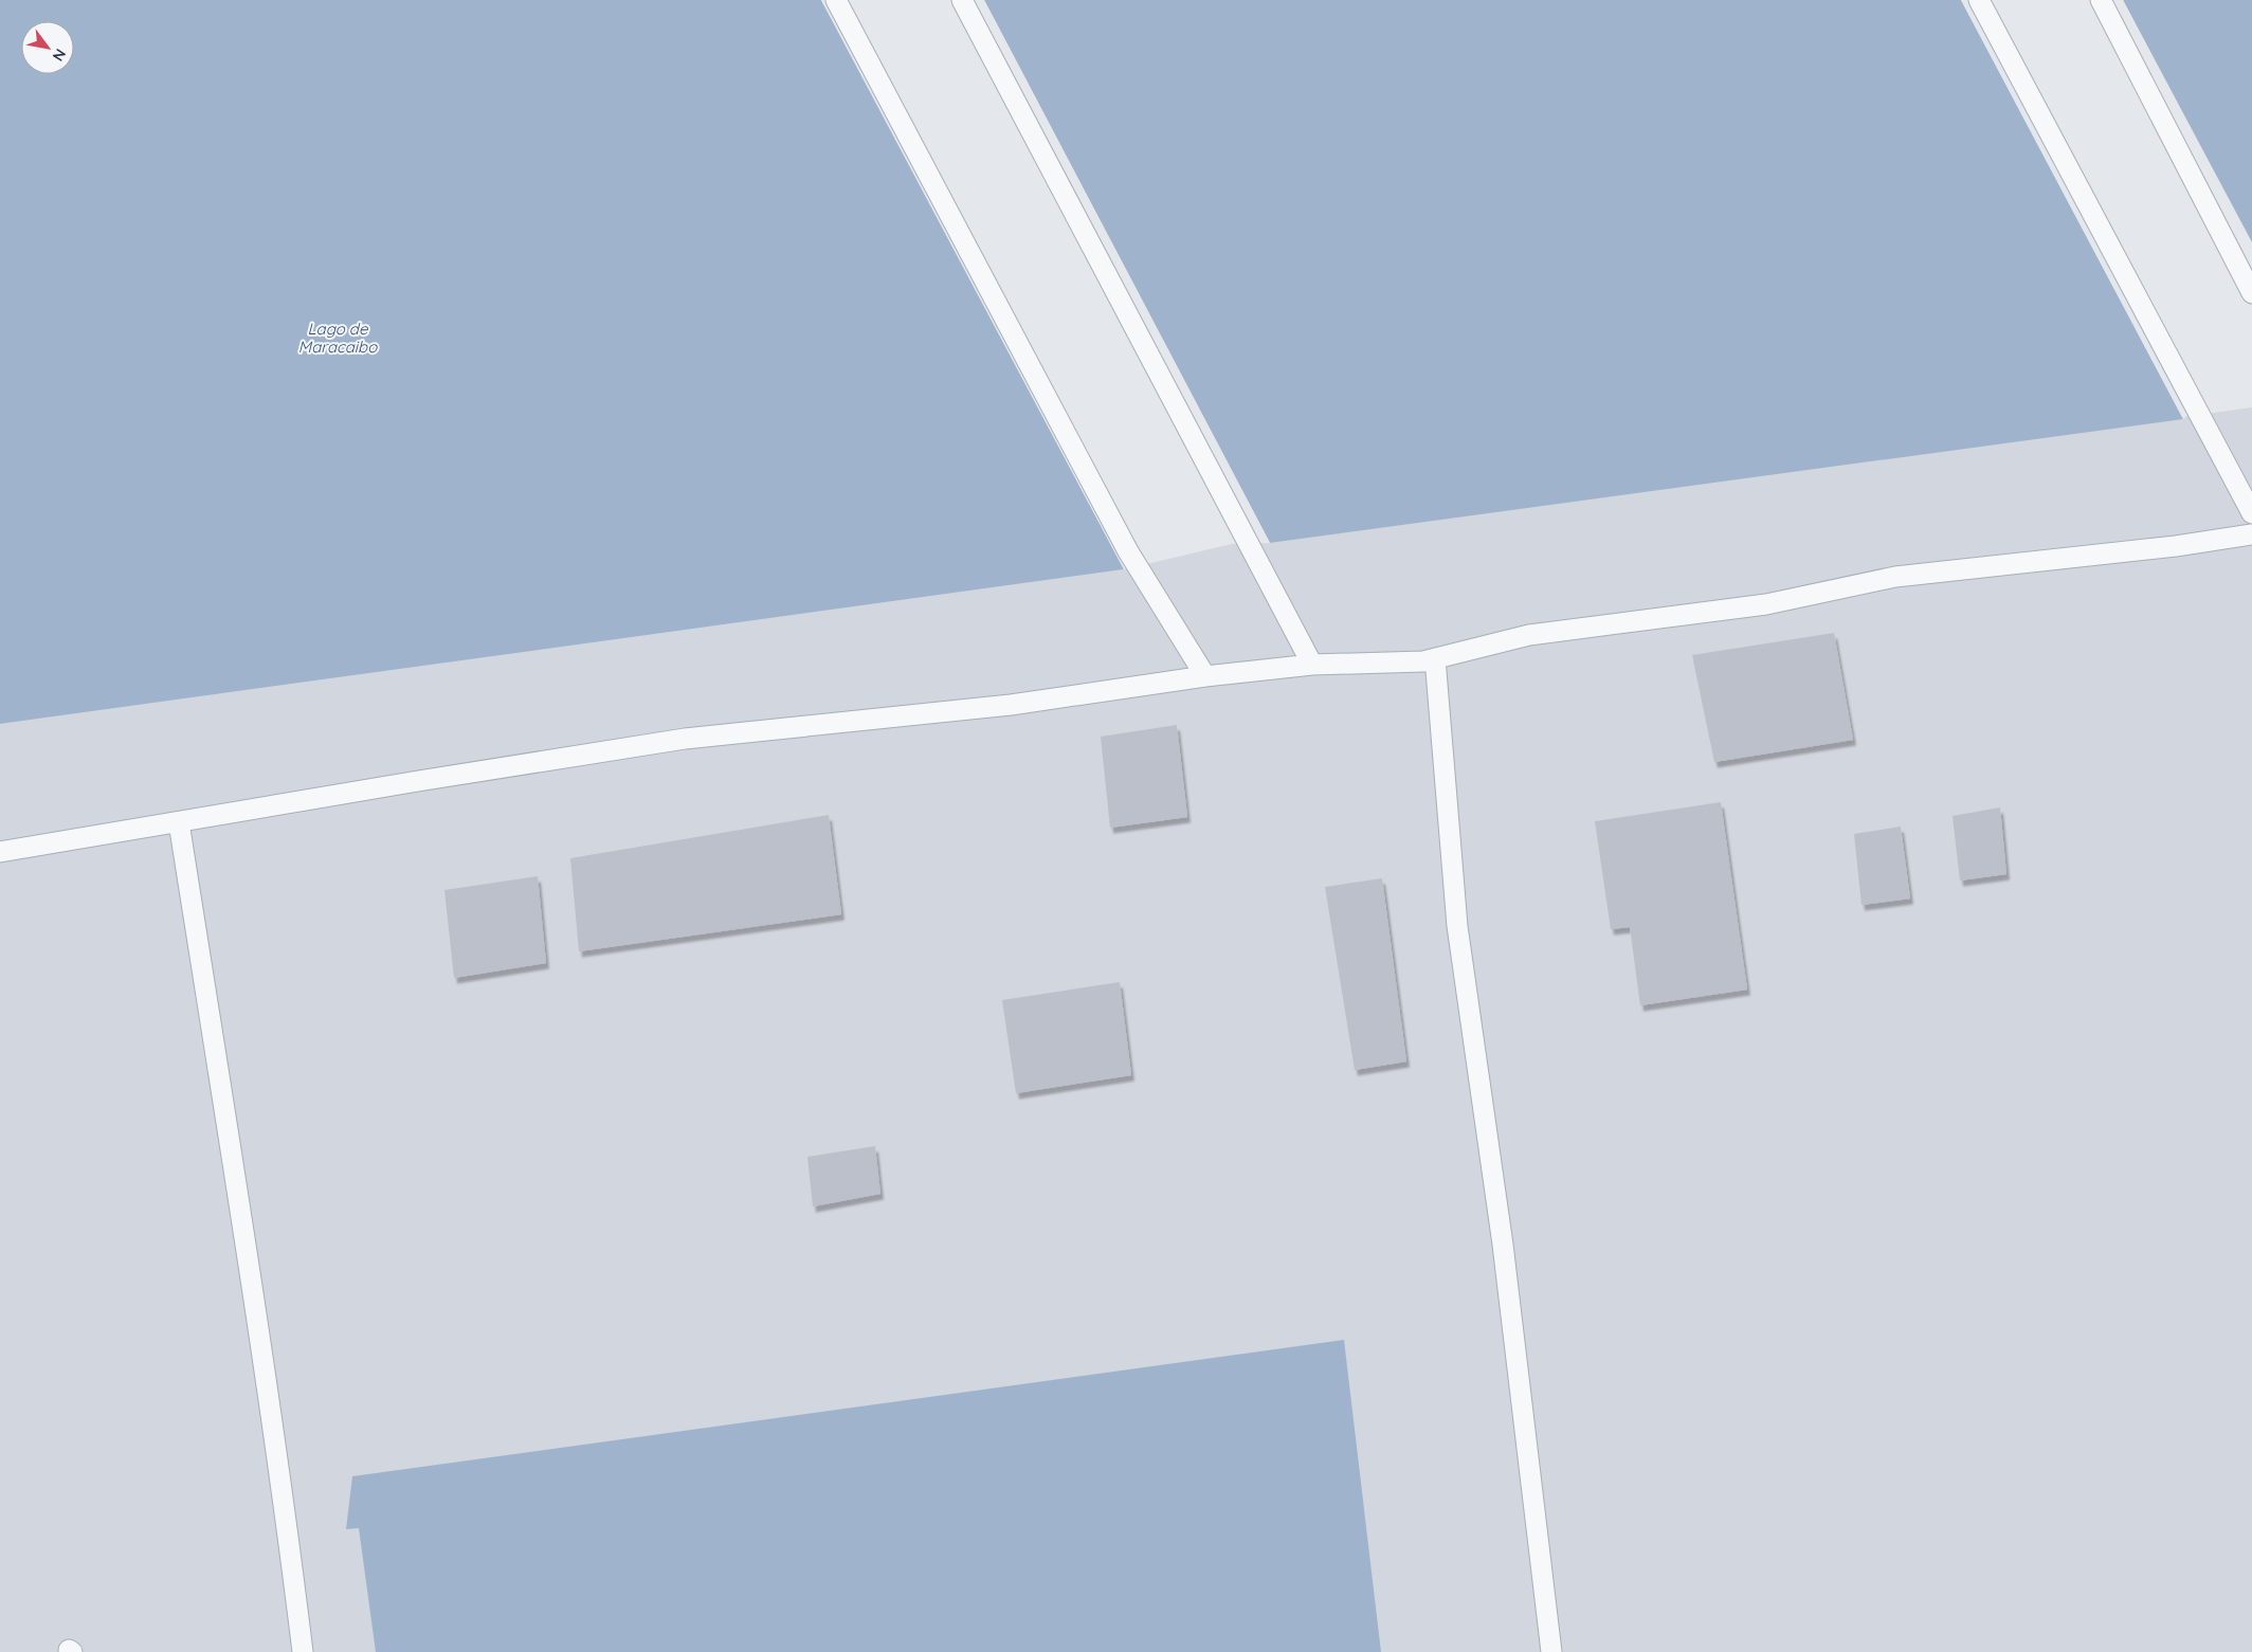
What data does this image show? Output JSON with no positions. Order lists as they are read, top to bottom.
{
  "water": ["Lago de Maracaibo"],
  "north": "bottom right"
}
